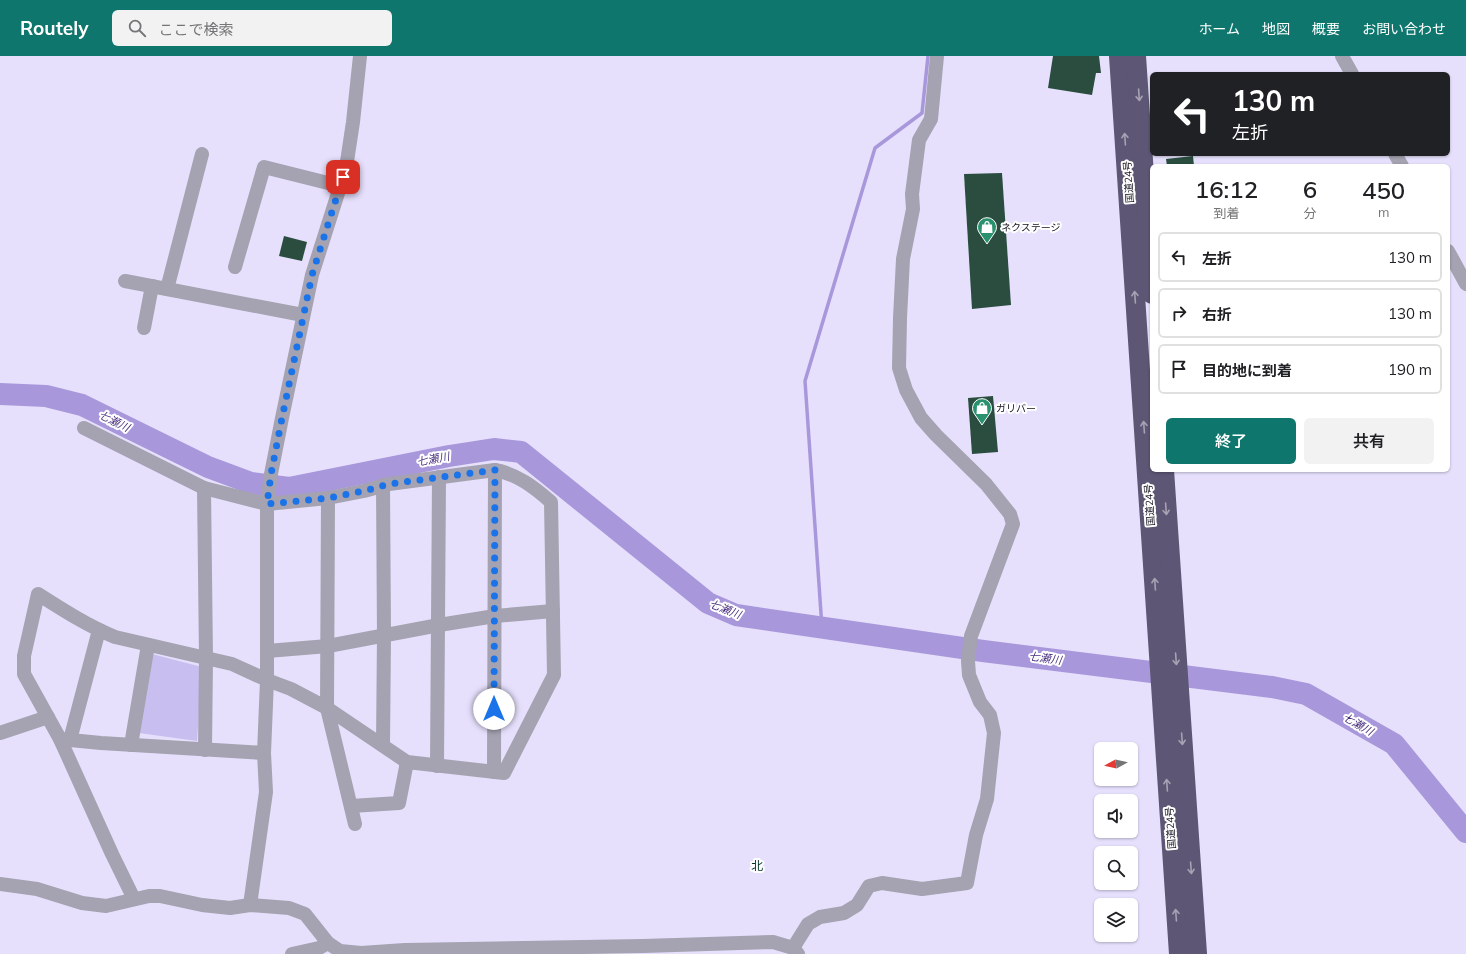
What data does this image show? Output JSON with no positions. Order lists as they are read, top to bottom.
{
  "streets": {
    "highway": ["国道24号"]
  },
  "districts": ["北"],
  "water": ["七瀬川"],
  "places": {
    "shop": ["ネクステージ", "ガリバー"]
  },
  "north": "left",
  "page": {
    "header": "Routely",
    "search": "ここで検索",
    "nav": [
      "ホーム",
      "地図",
      "概要",
      "お問い合わせ"
    ],
    "turn": ["130 m", "左折"],
    "eta": [
      "16:12",
      "到着",
      "6",
      "分",
      "450",
      "m"
    ],
    "list": [
      {
        "name": "左折",
        "value": "130 m"
      },
      {
        "name": "右折",
        "value": "130 m"
      },
      {
        "name": "目的地に到着",
        "value": "190 m"
      }
    ],
    "buttons": ["終了", "共有"]
  }
}
